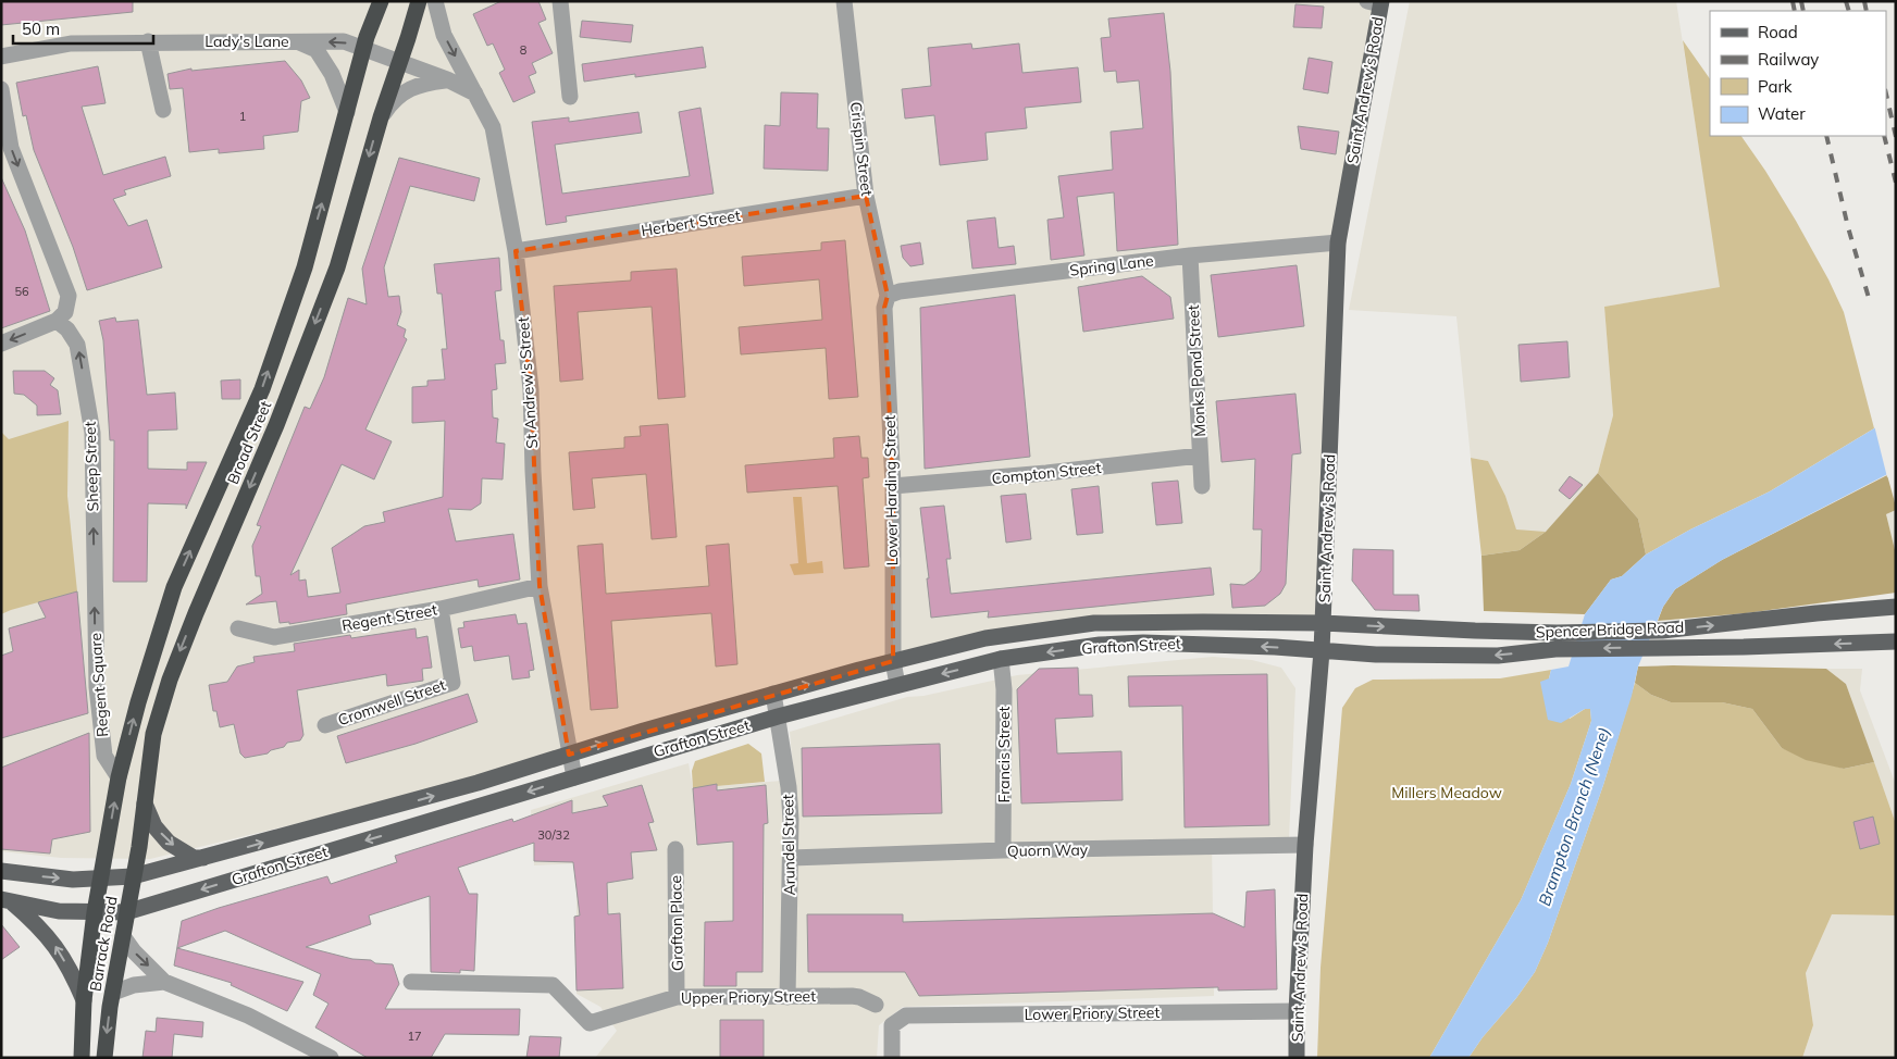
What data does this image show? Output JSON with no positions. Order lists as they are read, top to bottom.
{
  "streets": {
    "highway": ["Broad Street", "Barrack Road"],
    "main road": ["Saint Andrew's Road", "Spencer Bridge Road", "Grafton Street"],
    "street": [
      "Lady's Lane",
      "Crispin Street",
      "Herbert Street",
      "Spring Lane",
      "Monks Pond Street",
      "St Andrew's Street",
      "Sheep Street",
      "Compton Street",
      "Lower Harding Street",
      "Regent Street",
      "Regent Square",
      "Cromwell Street",
      "Francis Street",
      "Arundel Street",
      "Quorn Way",
      "Grafton Place",
      "Upper Priory Street",
      "Lower Priory Street"
    ]
  },
  "crossings": [
    ["Lady's Lane", "St Andrew's Street"],
    ["Lady's Lane", "Broad Street"],
    ["Lady's Lane", "Barrack Road"],
    ["Saint Andrew's Road", "Spring Lane"],
    ["Saint Andrew's Road", "Spencer Bridge Road"],
    ["Saint Andrew's Road", "Grafton Street"],
    ["Saint Andrew's Road", "Quorn Way"],
    ["Saint Andrew's Road", "Lower Priory Street"],
    ["Crispin Street", "Herbert Street"],
    ["Crispin Street", "Spring Lane"],
    ["Crispin Street", "Lower Harding Street"],
    ["Herbert Street", "St Andrew's Street"],
    ["Spring Lane", "Monks Pond Street"],
    ["Spring Lane", "Lower Harding Street"],
    ["Monks Pond Street", "Compton Street"],
    ["St Andrew's Street", "Regent Street"],
    ["St Andrew's Street", "Grafton Street"],
    ["Broad Street", "Barrack Road"],
    ["Sheep Street", "Regent Square"],
    ["Compton Street", "Lower Harding Street"],
    ["Lower Harding Street", "Grafton Street"],
    ["Regent Street", "Cromwell Street"],
    ["Spencer Bridge Road", "Grafton Street"],
    ["Grafton Street", "Francis Street"],
    ["Grafton Street", "Arundel Street"],
    ["Grafton Street", "Barrack Road"],
    ["Regent Square", "Barrack Road"],
    ["Francis Street", "Quorn Way"],
    ["Arundel Street", "Quorn Way"],
    ["Arundel Street", "Upper Priory Street"],
    ["Grafton Place", "Upper Priory Street"]
  ],
  "one_way": [
    "Broad Street",
    "Sheep Street",
    "Regent Square",
    "Barrack Road"
  ],
  "water": ["Brampton Branch (Nene)"],
  "parks": ["Millers Meadow"],
  "house_numbers": [
    "8",
    "1",
    "56",
    "30/32",
    "17"
  ],
  "legend": [
    "Road",
    "Railway",
    "Park",
    "Water"
  ],
  "scale_bar": "50 m"
}
